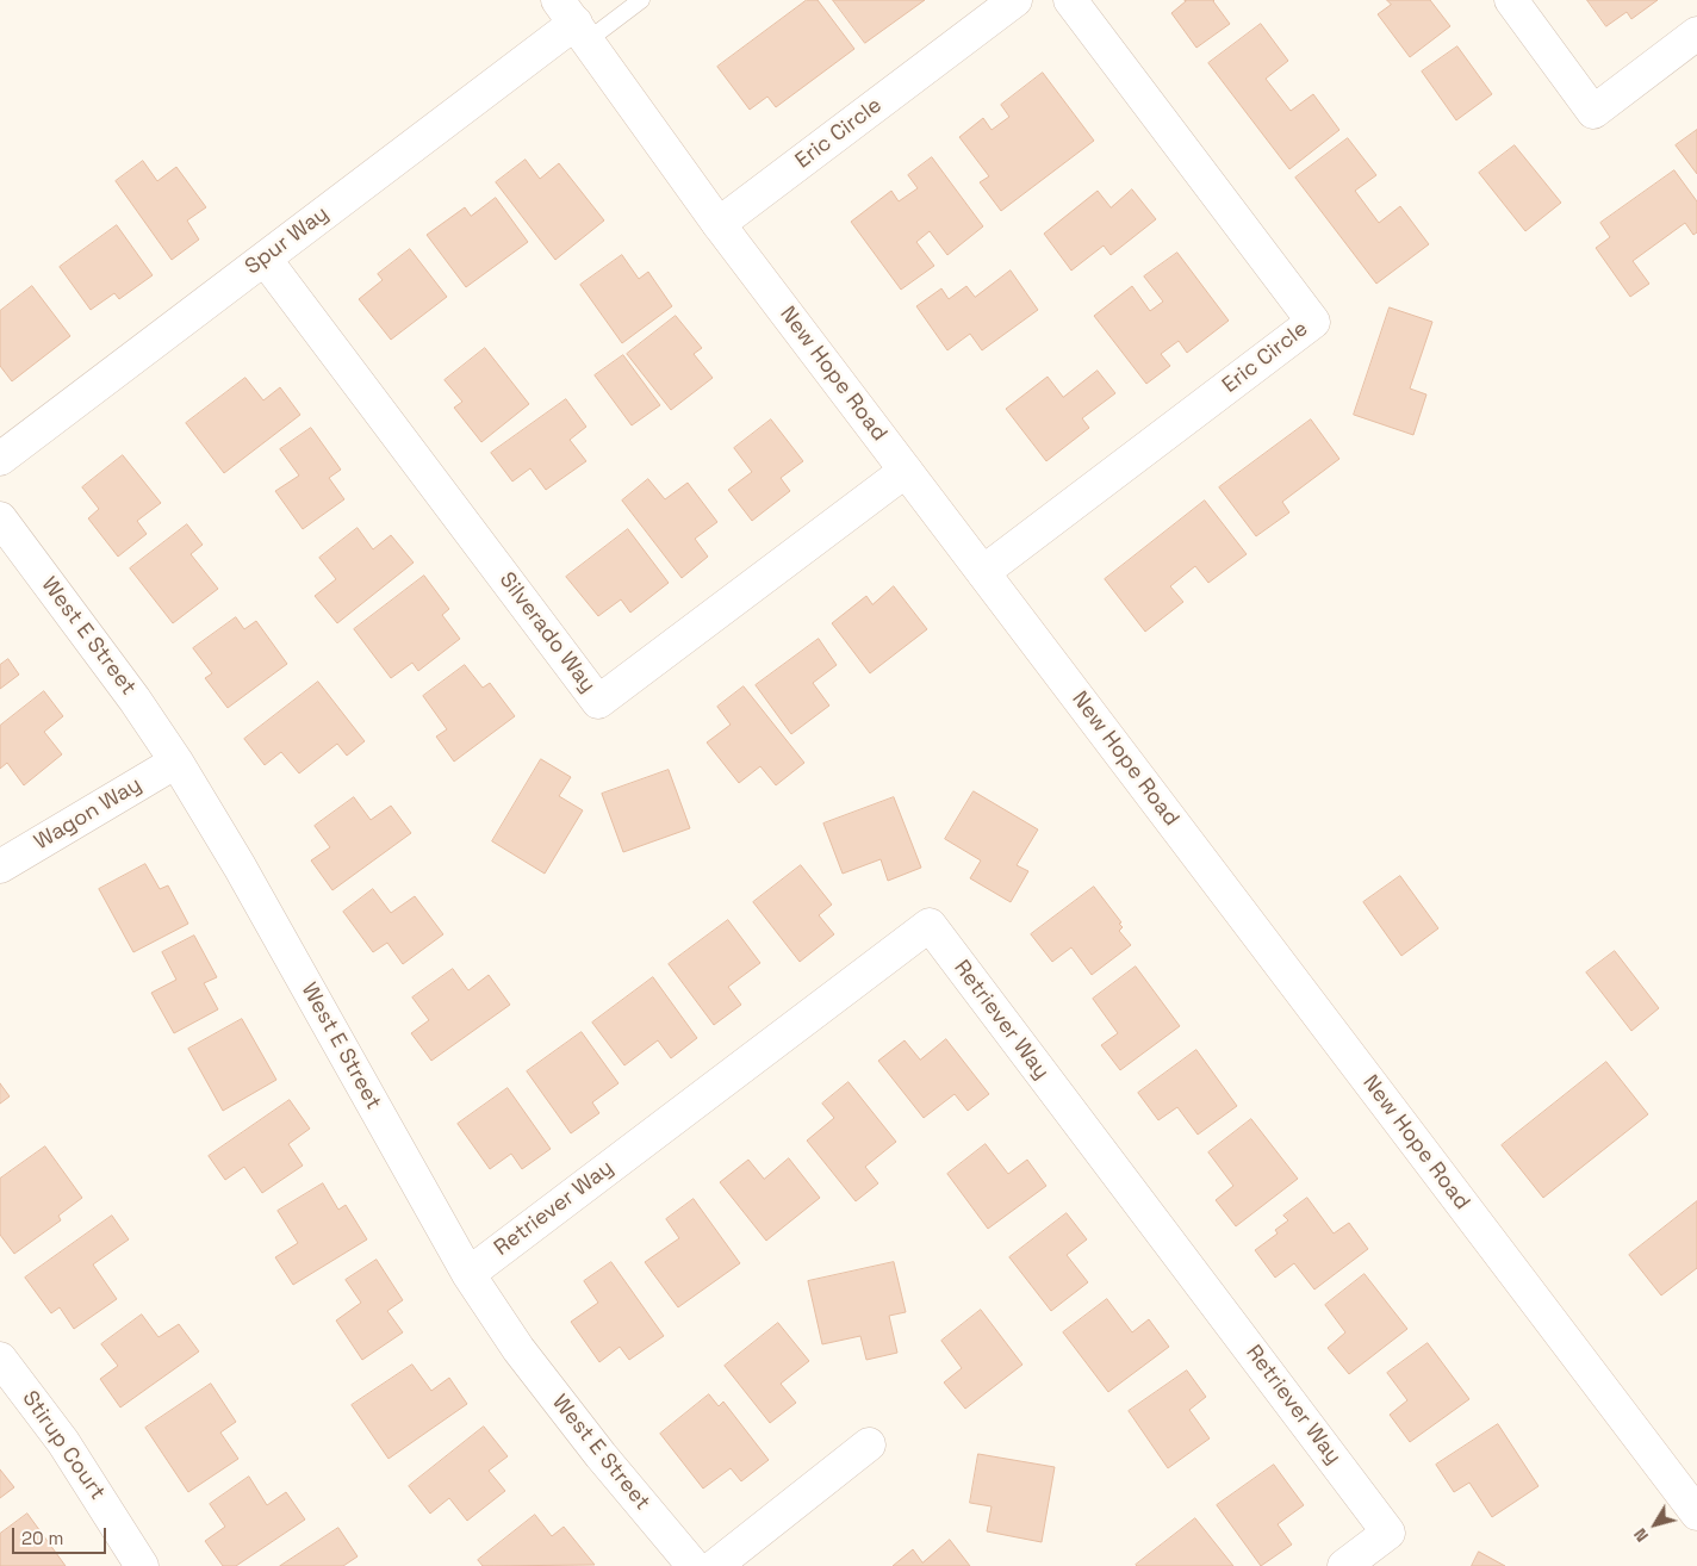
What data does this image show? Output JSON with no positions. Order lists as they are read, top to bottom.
{
  "streets": {
    "street": [
      "Eric Circle",
      "Spur Way",
      "New Hope Road",
      "Silverado Way",
      "West E Street",
      "Wagon Way",
      "Retriever Way",
      "Stirup Court"
    ]
  },
  "crossings": [
    ["Eric Circle", "New Hope Road"],
    ["Spur Way", "New Hope Road"],
    ["Spur Way", "Silverado Way"],
    ["New Hope Road", "Silverado Way"],
    ["West E Street", "Wagon Way"],
    ["West E Street", "Retriever Way"]
  ],
  "scale_bar": "20 m",
  "north": "bottom left"
}
